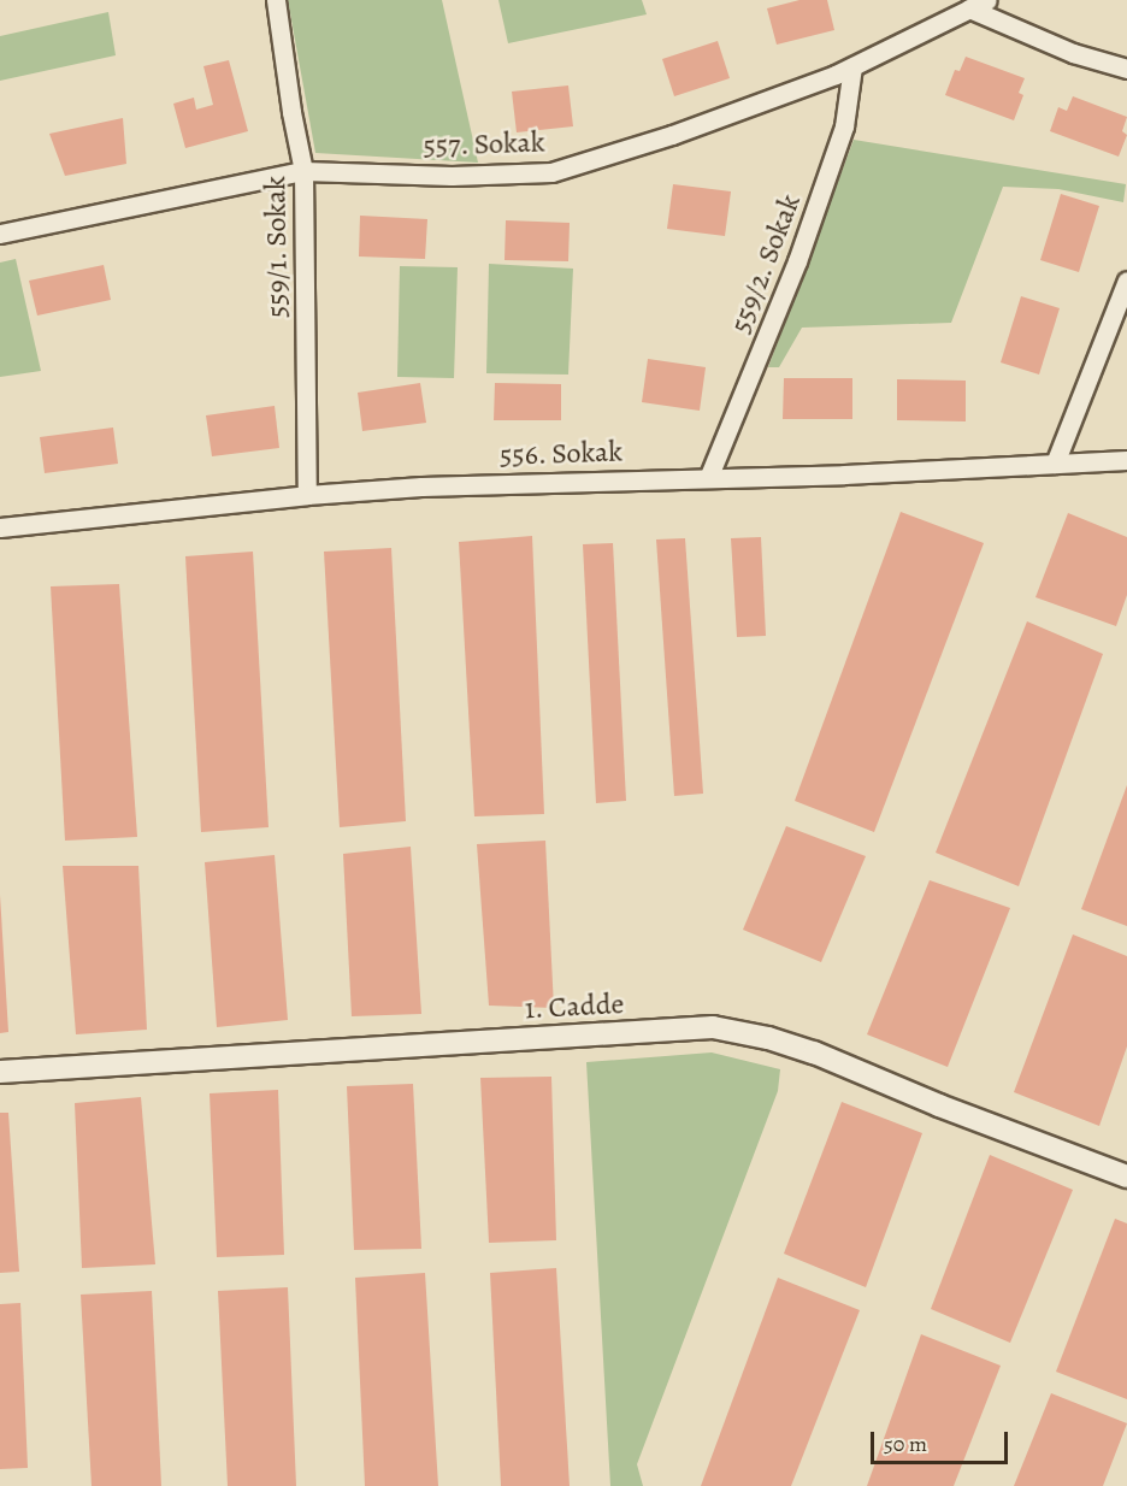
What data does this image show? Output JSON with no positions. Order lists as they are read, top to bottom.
{
  "streets": {
    "street": [
      "557. Sokak",
      "559/1. Sokak",
      "559/2. Sokak",
      "556. Sokak",
      "1. Cadde"
    ]
  },
  "crossings": [
    ["557. Sokak", "559/1. Sokak"],
    ["557. Sokak", "559/2. Sokak"],
    ["559/1. Sokak", "556. Sokak"],
    ["559/2. Sokak", "556. Sokak"]
  ],
  "scale_bar": "50 m"
}
